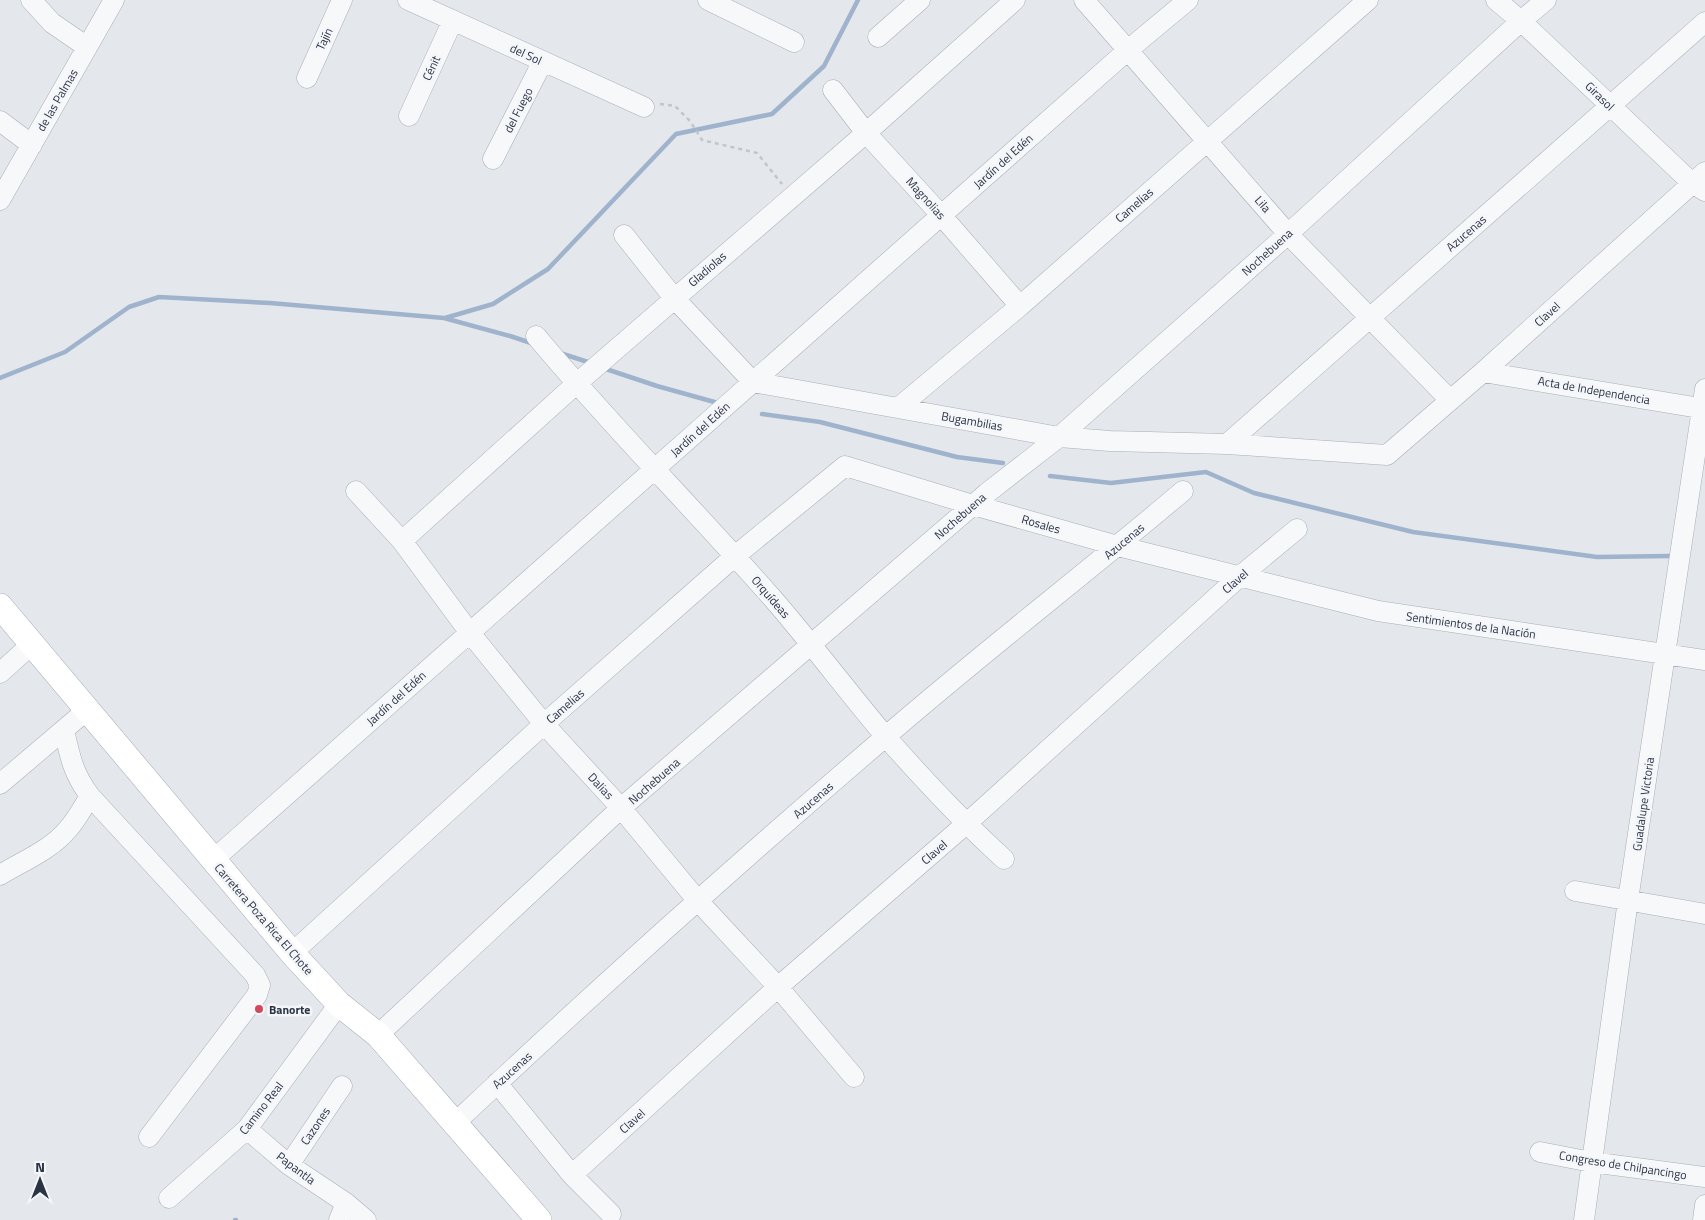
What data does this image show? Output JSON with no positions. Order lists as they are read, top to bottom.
{
  "streets": {
    "main road": ["Carretera Poza Rica El Chote"],
    "street": [
      "Tajín",
      "del Sol",
      "Cénit",
      "Girasol",
      "de las Palmas",
      "del Fuego",
      "Jardín del Edén",
      "Magnolias",
      "Lila",
      "Camelias",
      "Azucenas",
      "Nochebuena",
      "Gladiolas",
      "Clavel",
      "Acta de Independencia",
      "Bugambilias",
      "Rosales",
      "Orquídeas",
      "Sentimientos de la Nación",
      "Dalias",
      "Guadalupe Victoria",
      "Camino Real",
      "Cazones",
      "Congreso de Chilpancingo",
      "Papantla"
    ]
  },
  "crossings": [
    ["del Sol", "Cénit"],
    ["del Sol", "del Fuego"],
    ["Girasol", "Azucenas"],
    ["Girasol", "Nochebuena"],
    ["Girasol", "Clavel"],
    ["Jardín del Edén", "Magnolias"],
    ["Jardín del Edén", "Lila"],
    ["Jardín del Edén", "Bugambilias"],
    ["Jardín del Edén", "Orquídeas"],
    ["Jardín del Edén", "Dalias"],
    ["Jardín del Edén", "Carretera Poza Rica El Chote"],
    ["Magnolias", "Camelias"],
    ["Magnolias", "Gladiolas"],
    ["Lila", "Camelias"],
    ["Lila", "Azucenas"],
    ["Lila", "Nochebuena"],
    ["Lila", "Clavel"],
    ["Camelias", "Bugambilias"],
    ["Camelias", "Rosales"],
    ["Camelias", "Orquídeas"],
    ["Camelias", "Dalias"],
    ["Camelias", "Carretera Poza Rica El Chote"],
    ["Azucenas", "Bugambilias"],
    ["Azucenas", "Rosales"],
    ["Azucenas", "Orquídeas"],
    ["Azucenas", "Dalias"],
    ["Azucenas", "Carretera Poza Rica El Chote"],
    ["Nochebuena", "Bugambilias"],
    ["Nochebuena", "Rosales"],
    ["Nochebuena", "Orquídeas"],
    ["Nochebuena", "Dalias"],
    ["Nochebuena", "Carretera Poza Rica El Chote"],
    ["Gladiolas", "Orquídeas"],
    ["Gladiolas", "Dalias"],
    ["Clavel", "Acta de Independencia"],
    ["Clavel", "Bugambilias"],
    ["Clavel", "Rosales"],
    ["Clavel", "Orquídeas"],
    ["Clavel", "Sentimientos de la Nación"],
    ["Clavel", "Dalias"],
    ["Acta de Independencia", "Guadalupe Victoria"],
    ["Rosales", "Sentimientos de la Nación"],
    ["Sentimientos de la Nación", "Guadalupe Victoria"],
    ["Guadalupe Victoria", "Congreso de Chilpancingo"],
    ["Carretera Poza Rica El Chote", "Camino Real"],
    ["Camino Real", "Papantla"],
    ["Cazones", "Papantla"]
  ],
  "places": ["Banorte"],
  "north": "top"
}
